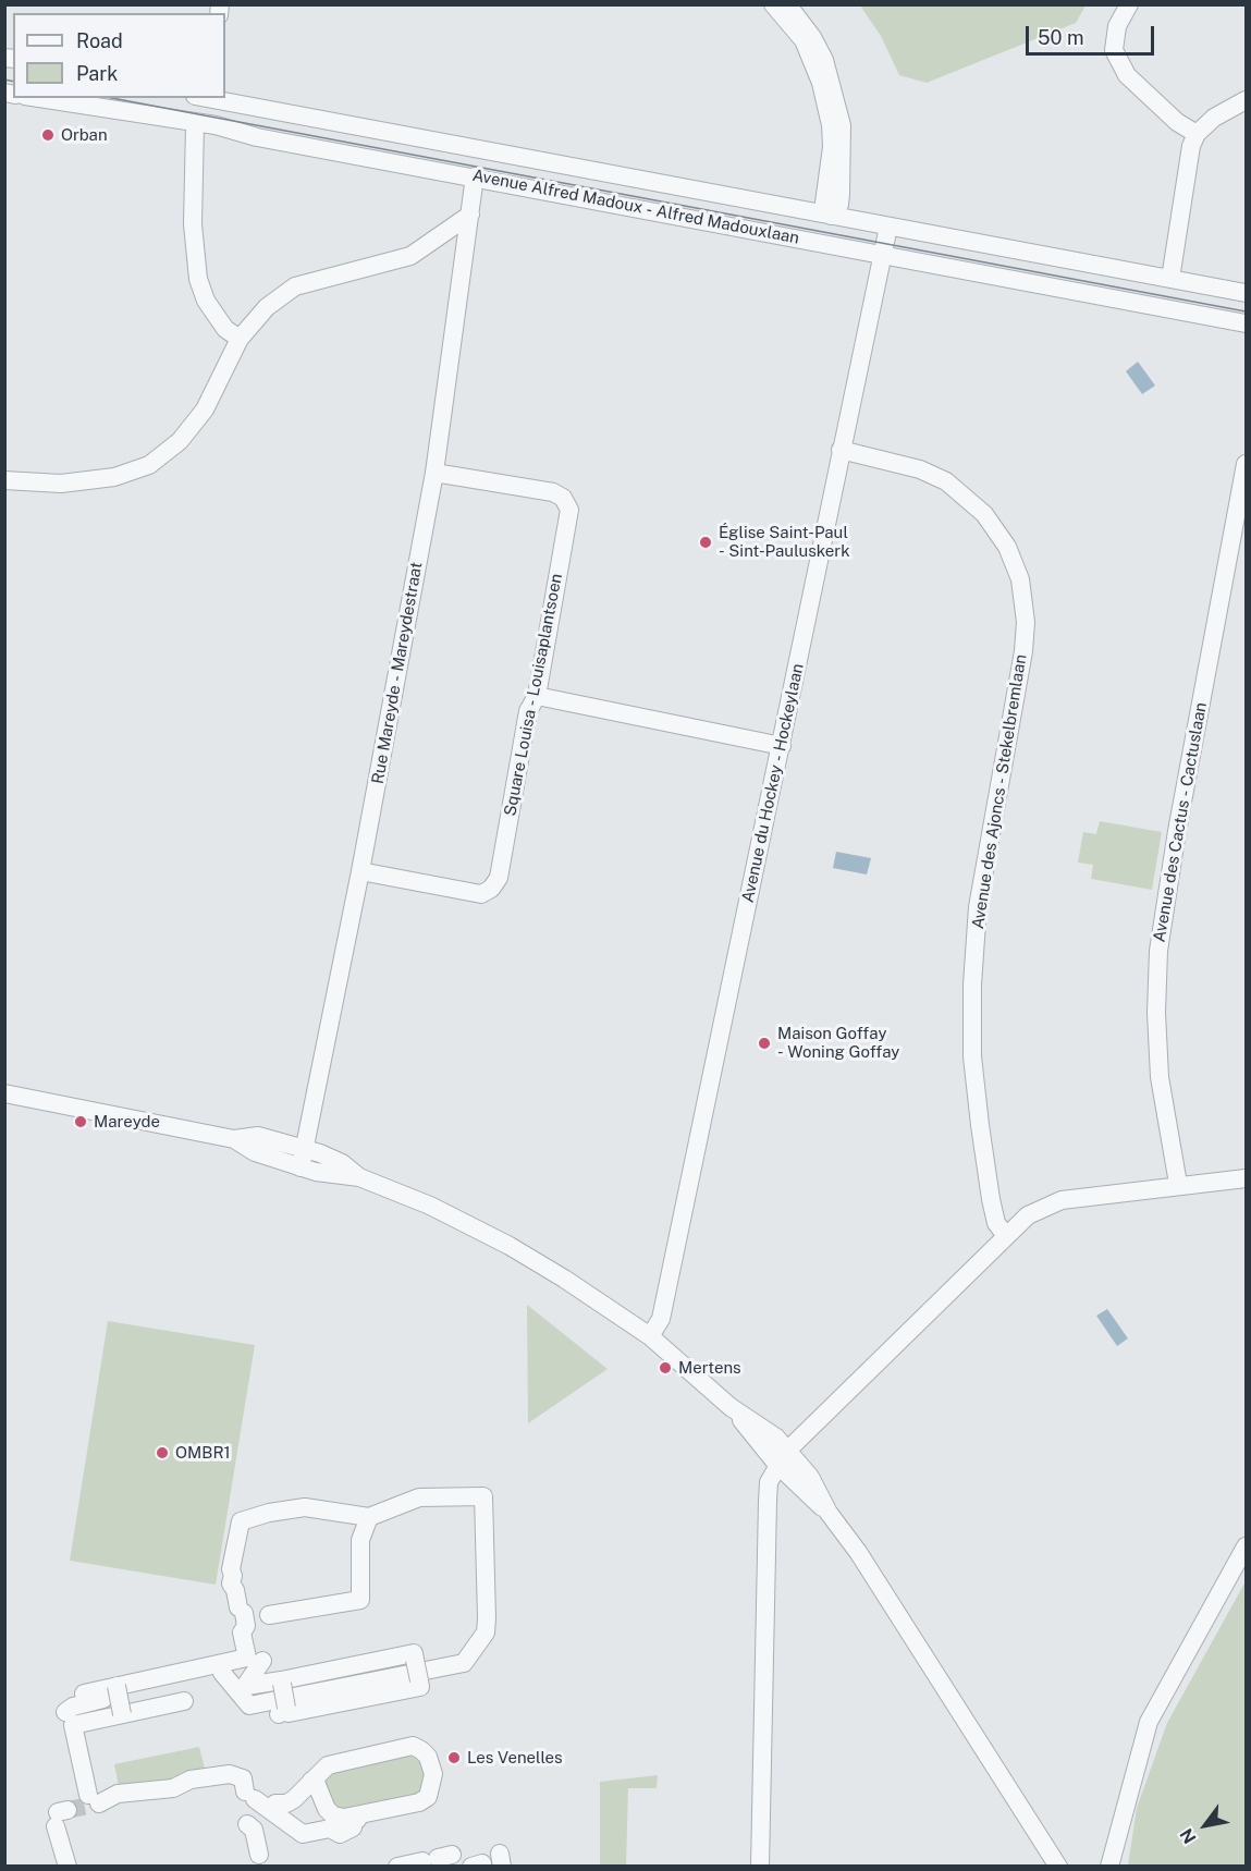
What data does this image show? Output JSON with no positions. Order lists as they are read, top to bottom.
{
  "streets": {
    "street": [
      "Avenue Alfred Madoux - Alfred Madouxlaan",
      "Rue Mareyde - Mareydestraat",
      "Square Louisa - Louisaplantsoen",
      "Avenue du Hockey - Hockeylaan",
      "Avenue des Ajoncs - Stekelbremlaan",
      "Avenue des Cactus - Cactuslaan"
    ]
  },
  "crossings": [
    ["Avenue Alfred Madoux - Alfred Madouxlaan", "Rue Mareyde - Mareydestraat"],
    ["Avenue Alfred Madoux - Alfred Madouxlaan", "Avenue du Hockey - Hockeylaan"],
    ["Rue Mareyde - Mareydestraat", "Square Louisa - Louisaplantsoen"],
    ["Avenue du Hockey - Hockeylaan", "Avenue des Ajoncs - Stekelbremlaan"]
  ],
  "places": [
    "Orban",
    "Église Saint-Paul - Sint-Pauluskerk",
    "Maison Goffay - Woning Goffay",
    "Mareyde",
    "Mertens",
    "OMBR1",
    "Les Venelles"
  ],
  "legend": ["Road", "Park"],
  "scale_bar": "50 m",
  "north": "bottom left"
}
